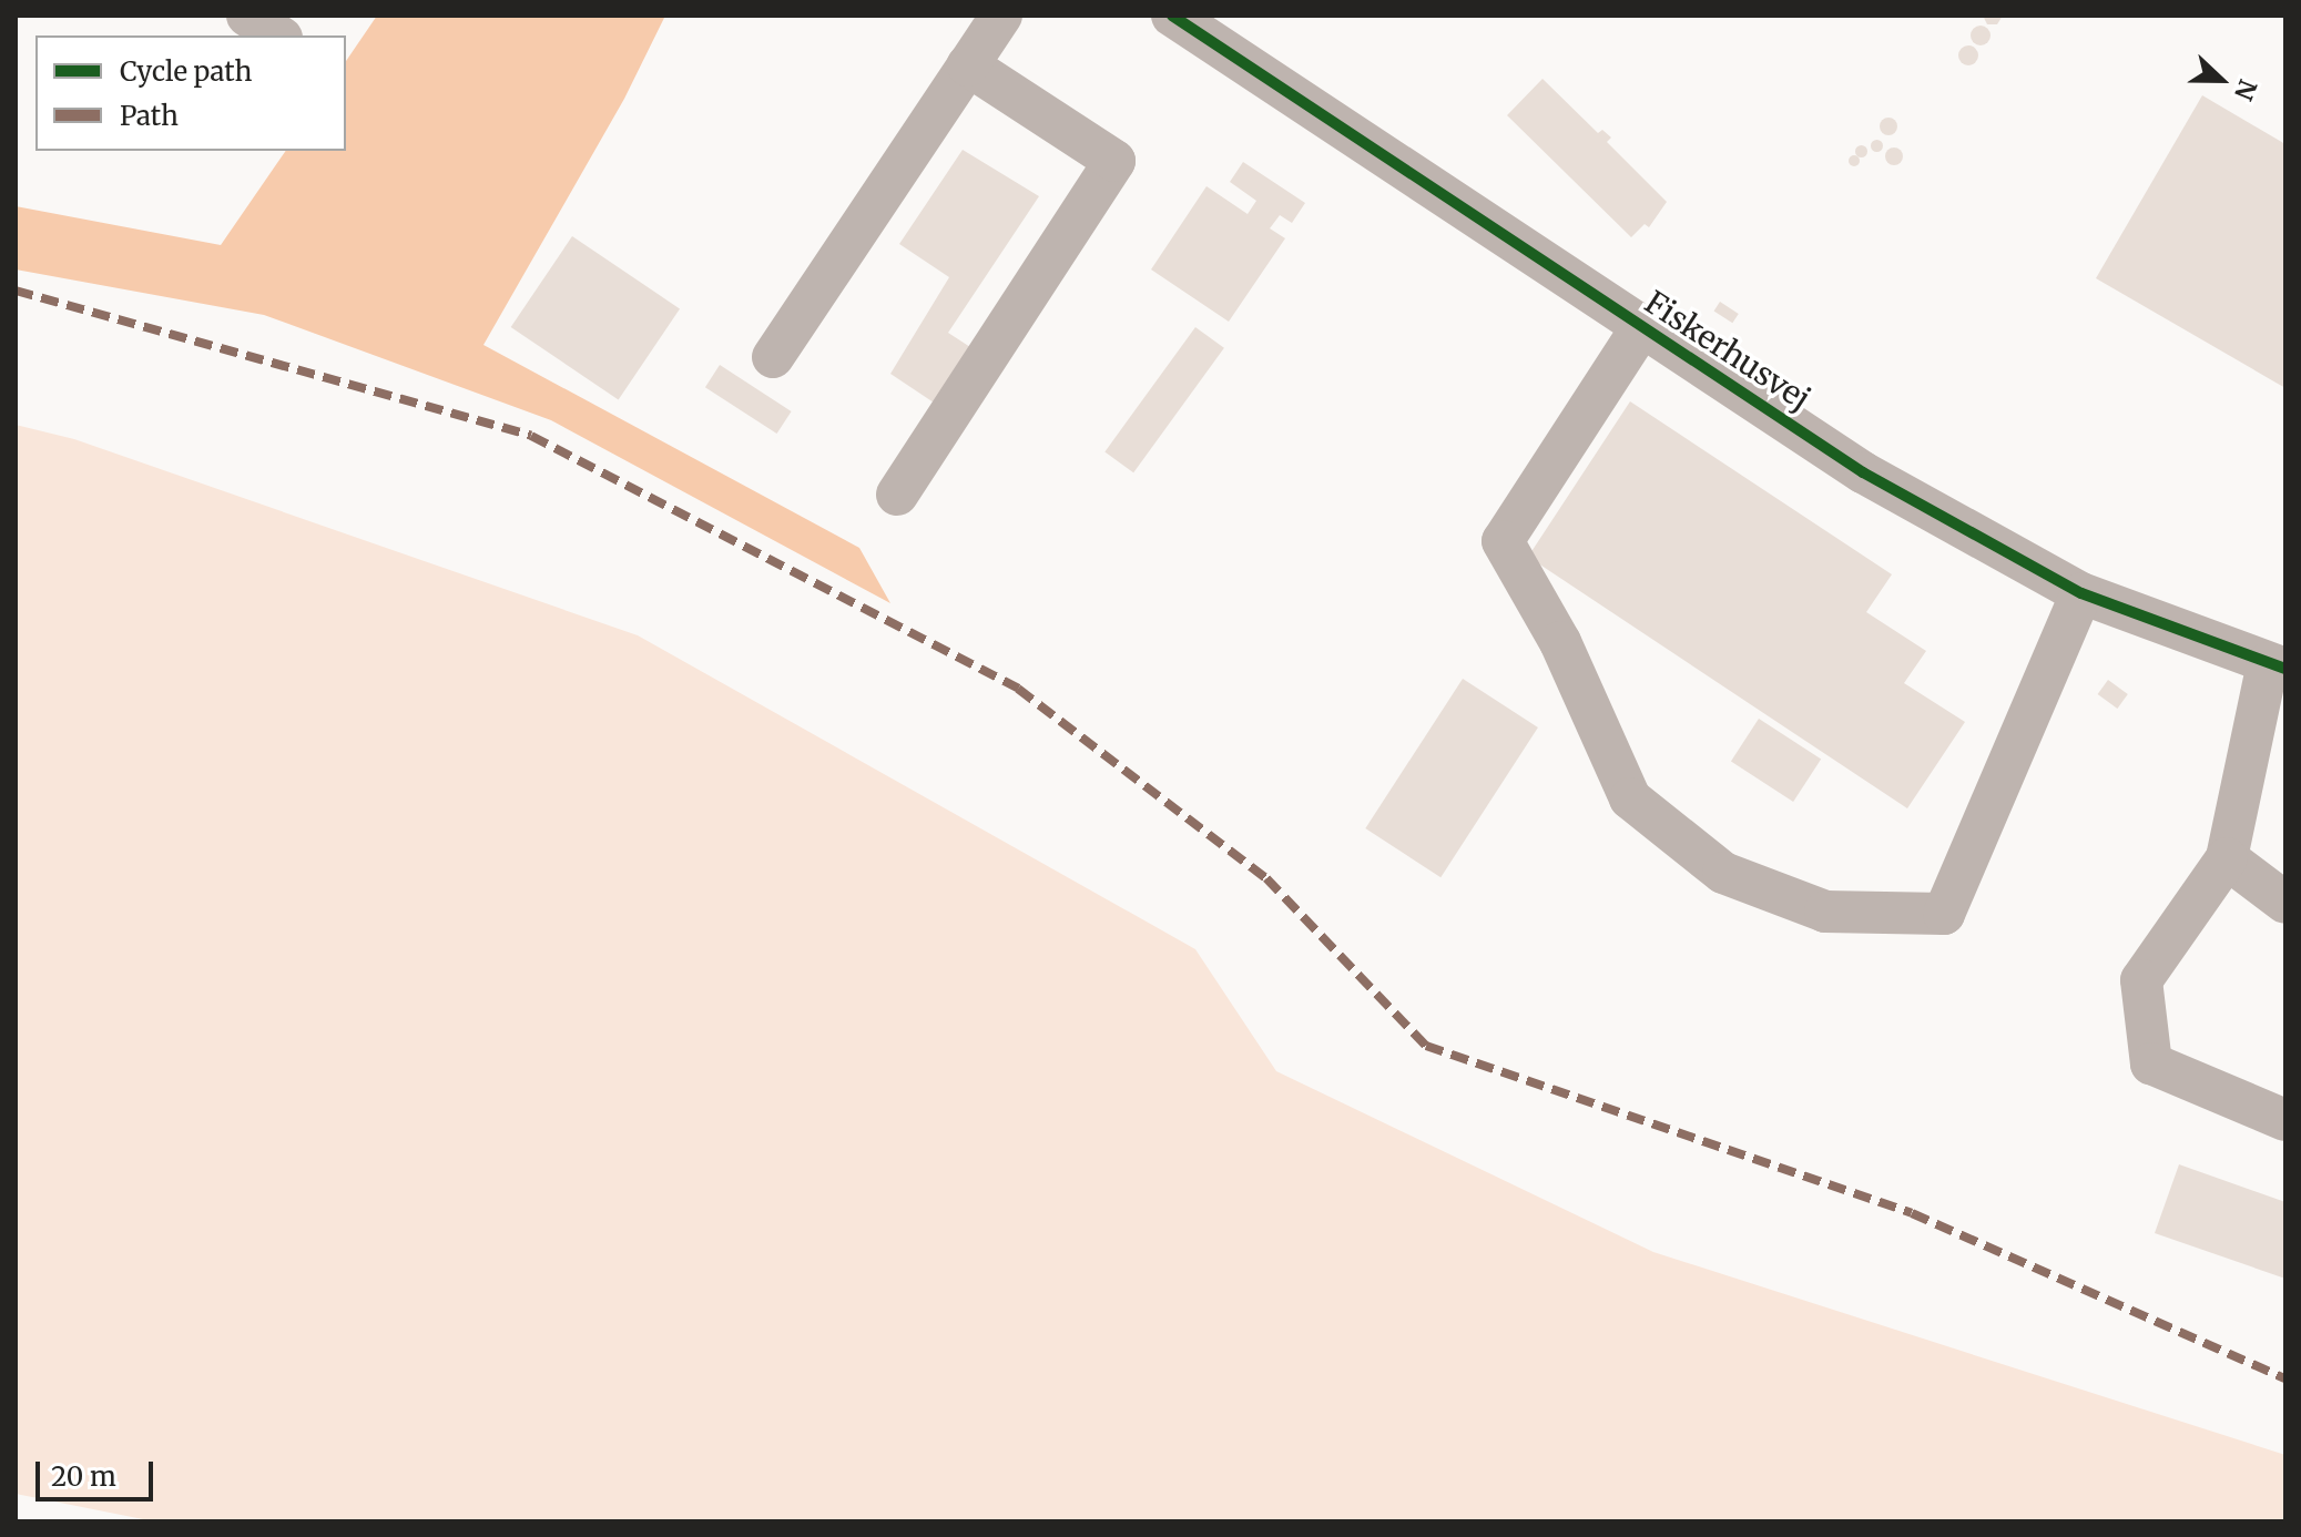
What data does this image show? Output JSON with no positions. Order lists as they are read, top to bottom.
{
  "streets": {
    "street": ["Fiskerhusvej"]
  },
  "legend": ["Cycle path", "Path"],
  "scale_bar": "20 m",
  "north": "right"
}
